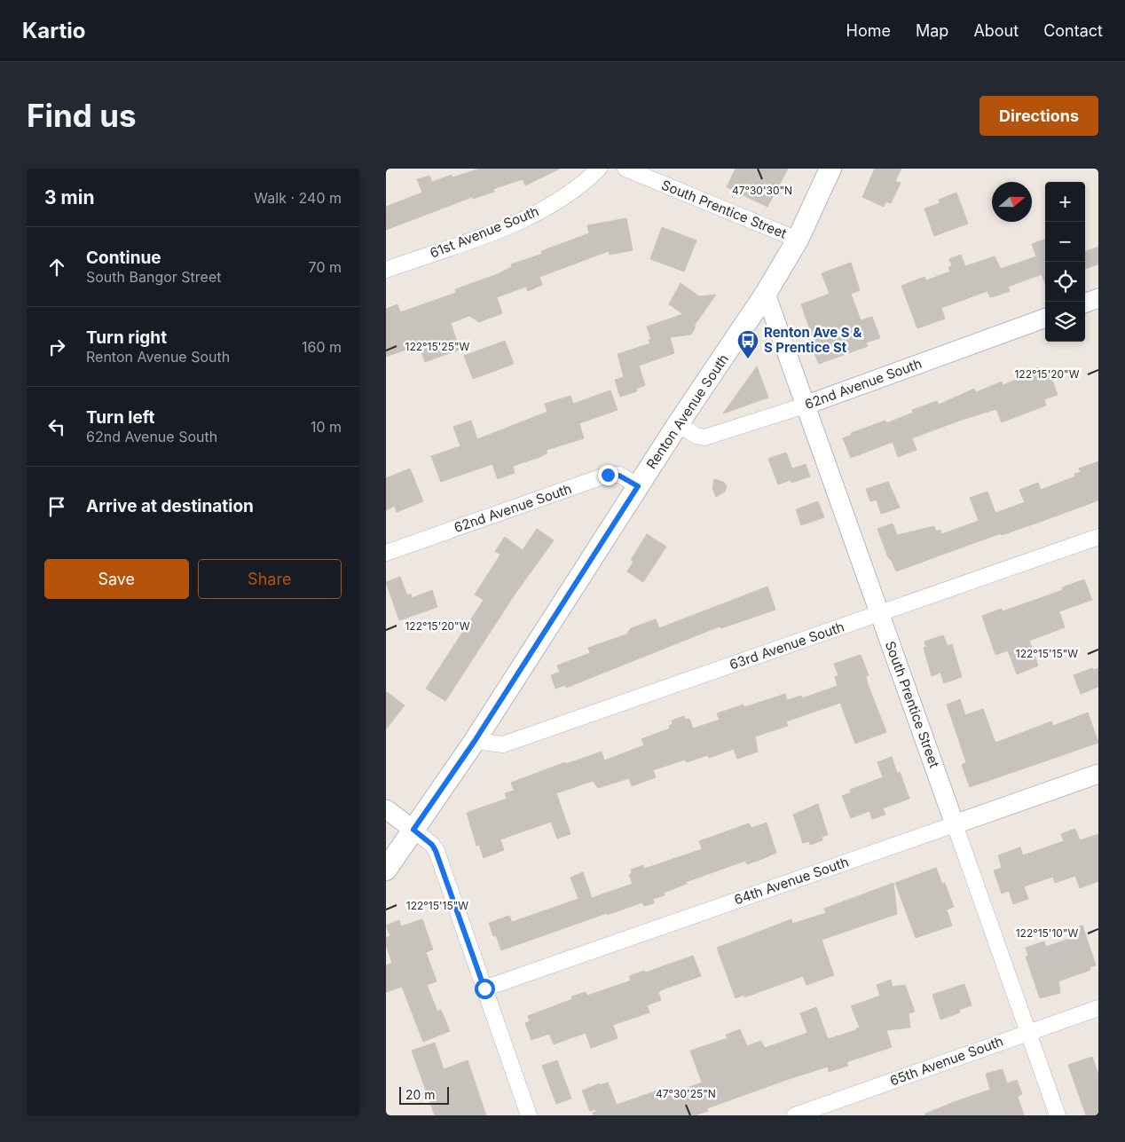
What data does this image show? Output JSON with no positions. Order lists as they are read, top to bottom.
{
  "streets": {
    "main road": ["Renton Avenue South"],
    "street": [
      "South Prentice Street",
      "61st Avenue South",
      "62nd Avenue South",
      "63rd Avenue South",
      "64th Avenue South",
      "65th Avenue South"
    ]
  },
  "crossings": [
    ["South Prentice Street", "62nd Avenue South"],
    ["South Prentice Street", "Renton Avenue South"],
    ["South Prentice Street", "63rd Avenue South"],
    ["South Prentice Street", "64th Avenue South"],
    ["South Prentice Street", "65th Avenue South"],
    ["62nd Avenue South", "Renton Avenue South"],
    ["Renton Avenue South", "63rd Avenue South"]
  ],
  "places": {
    "bus stop": ["Renton Ave S & S Prentice St"]
  },
  "scale_bar": "20 m",
  "north": "right",
  "page": {
    "header": "Kartio",
    "nav": [
      "Home",
      "Map",
      "About",
      "Contact"
    ],
    "buttons": [
      "Directions",
      ["Save", "Share"]
    ],
    "title": "Find us",
    "heading": ["3 min", "Walk · 240 m"],
    "map_buttons": ["+", "−"],
    "list": [
      ["Continue", "South Bangor Street", "70 m"],
      ["Turn right", "Renton Avenue South", "160 m"],
      ["Turn left", "62nd Avenue South", "10 m"],
      "Arrive at destination"
    ],
    "scale": "20 m"
  },
  "coordinates": [
    "47°30'30\"N",
    "122°15'25\"W",
    "122°15'20\"W",
    "122°15'15\"W",
    "122°15'10\"W",
    "47°30'25\"N"
  ]
}
